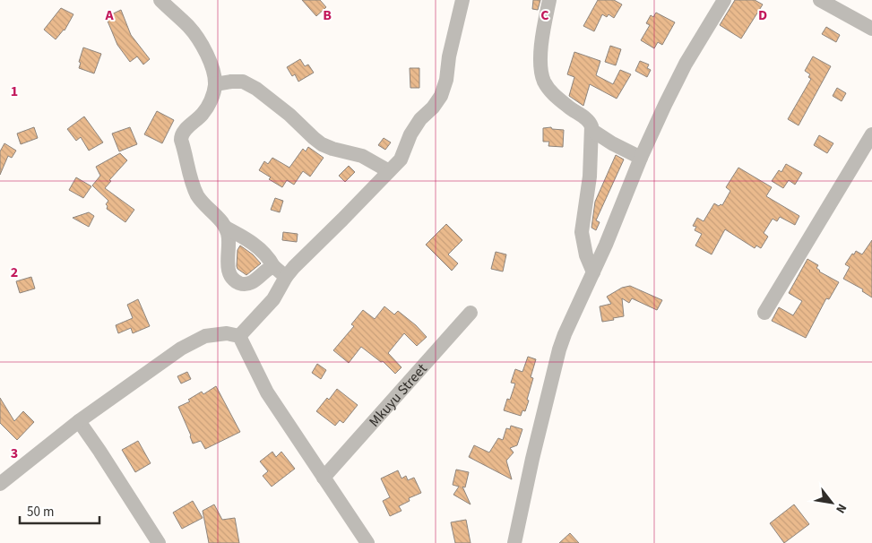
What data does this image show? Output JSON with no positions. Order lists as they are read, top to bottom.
{
  "streets": {
    "street": ["Mkuyu Street"]
  },
  "scale_bar": "50 m",
  "north": "bottom right",
  "grid": {
    "columns": [
      "A",
      "B",
      "C",
      "D"
    ],
    "rows": ["1", "2", "3"]
  }
}
